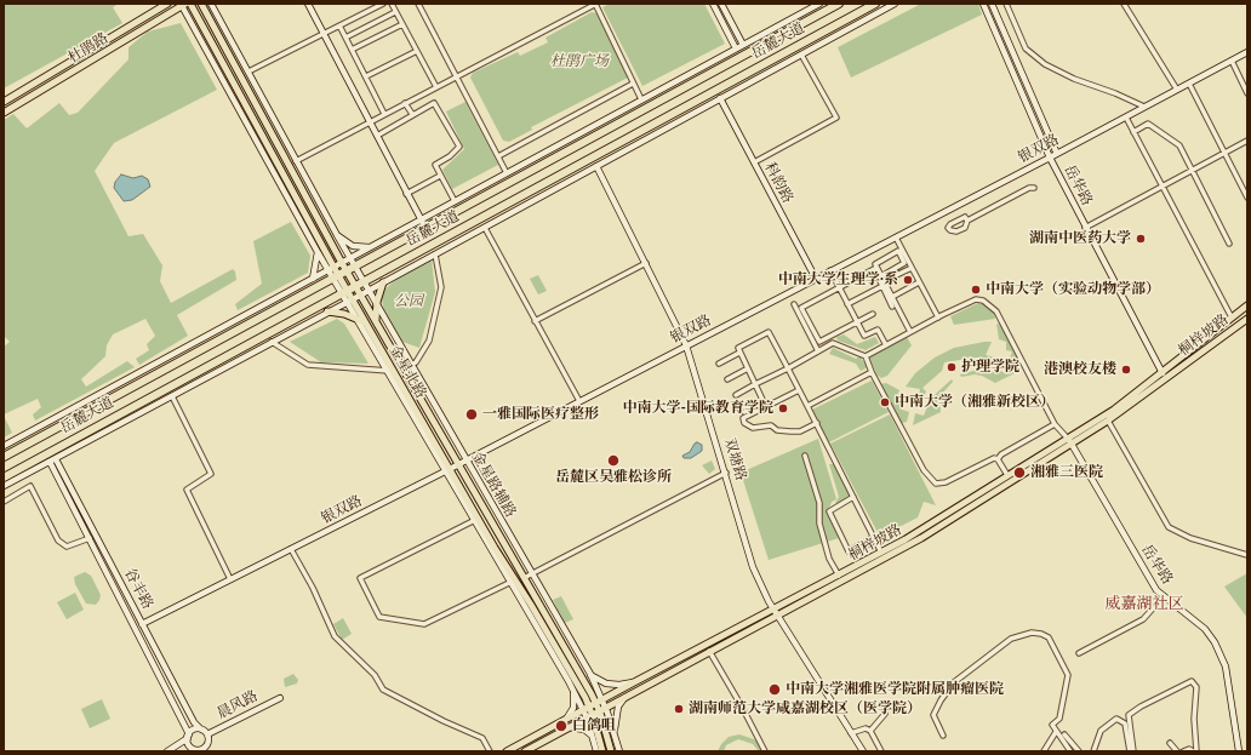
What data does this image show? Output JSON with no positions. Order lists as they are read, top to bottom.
{
  "streets": {
    "highway": ["岳麓大道"],
    "main road": ["杜鹃路", "桐梓坡路", "金星北路"],
    "street": [
      "银双路",
      "科韵路",
      "岳华路",
      "双塘路",
      "金星路辅路",
      "谷丰路",
      "晨风路"
    ]
  },
  "crossings": [
    ["岳麓大道", "金星北路"],
    ["岳麓大道", "金星路辅路"],
    ["银双路", "科韵路"],
    ["银双路", "岳华路"],
    ["银双路", "金星北路"],
    ["银双路", "双塘路"],
    ["银双路", "金星路辅路"],
    ["银双路", "谷丰路"],
    ["岳华路", "桐梓坡路"],
    ["桐梓坡路", "金星北路"],
    ["桐梓坡路", "双塘路"],
    ["桐梓坡路", "金星路辅路"],
    ["金星北路", "金星路辅路"],
    ["谷丰路", "晨风路"]
  ],
  "districts": ["威嘉湖社区"],
  "parks": ["杜鹃广场", "公园"],
  "places": [
    "湖南中医药大学",
    "中南大学生理学·系",
    "中南大学（实验动物学部）",
    "护理学院",
    "港澳校友楼",
    "中南大学（湘雅新校区）",
    "中南大学-国际教育学院",
    "一雅国际医疗整形",
    "岳麓区吴雅松诊所",
    "湘雅三医院",
    "中南大学湘雅医学院附属肿瘤医院",
    "湖南师范大学咸嘉湖校区（医学院）",
    "白鸽咀"
  ]
}
